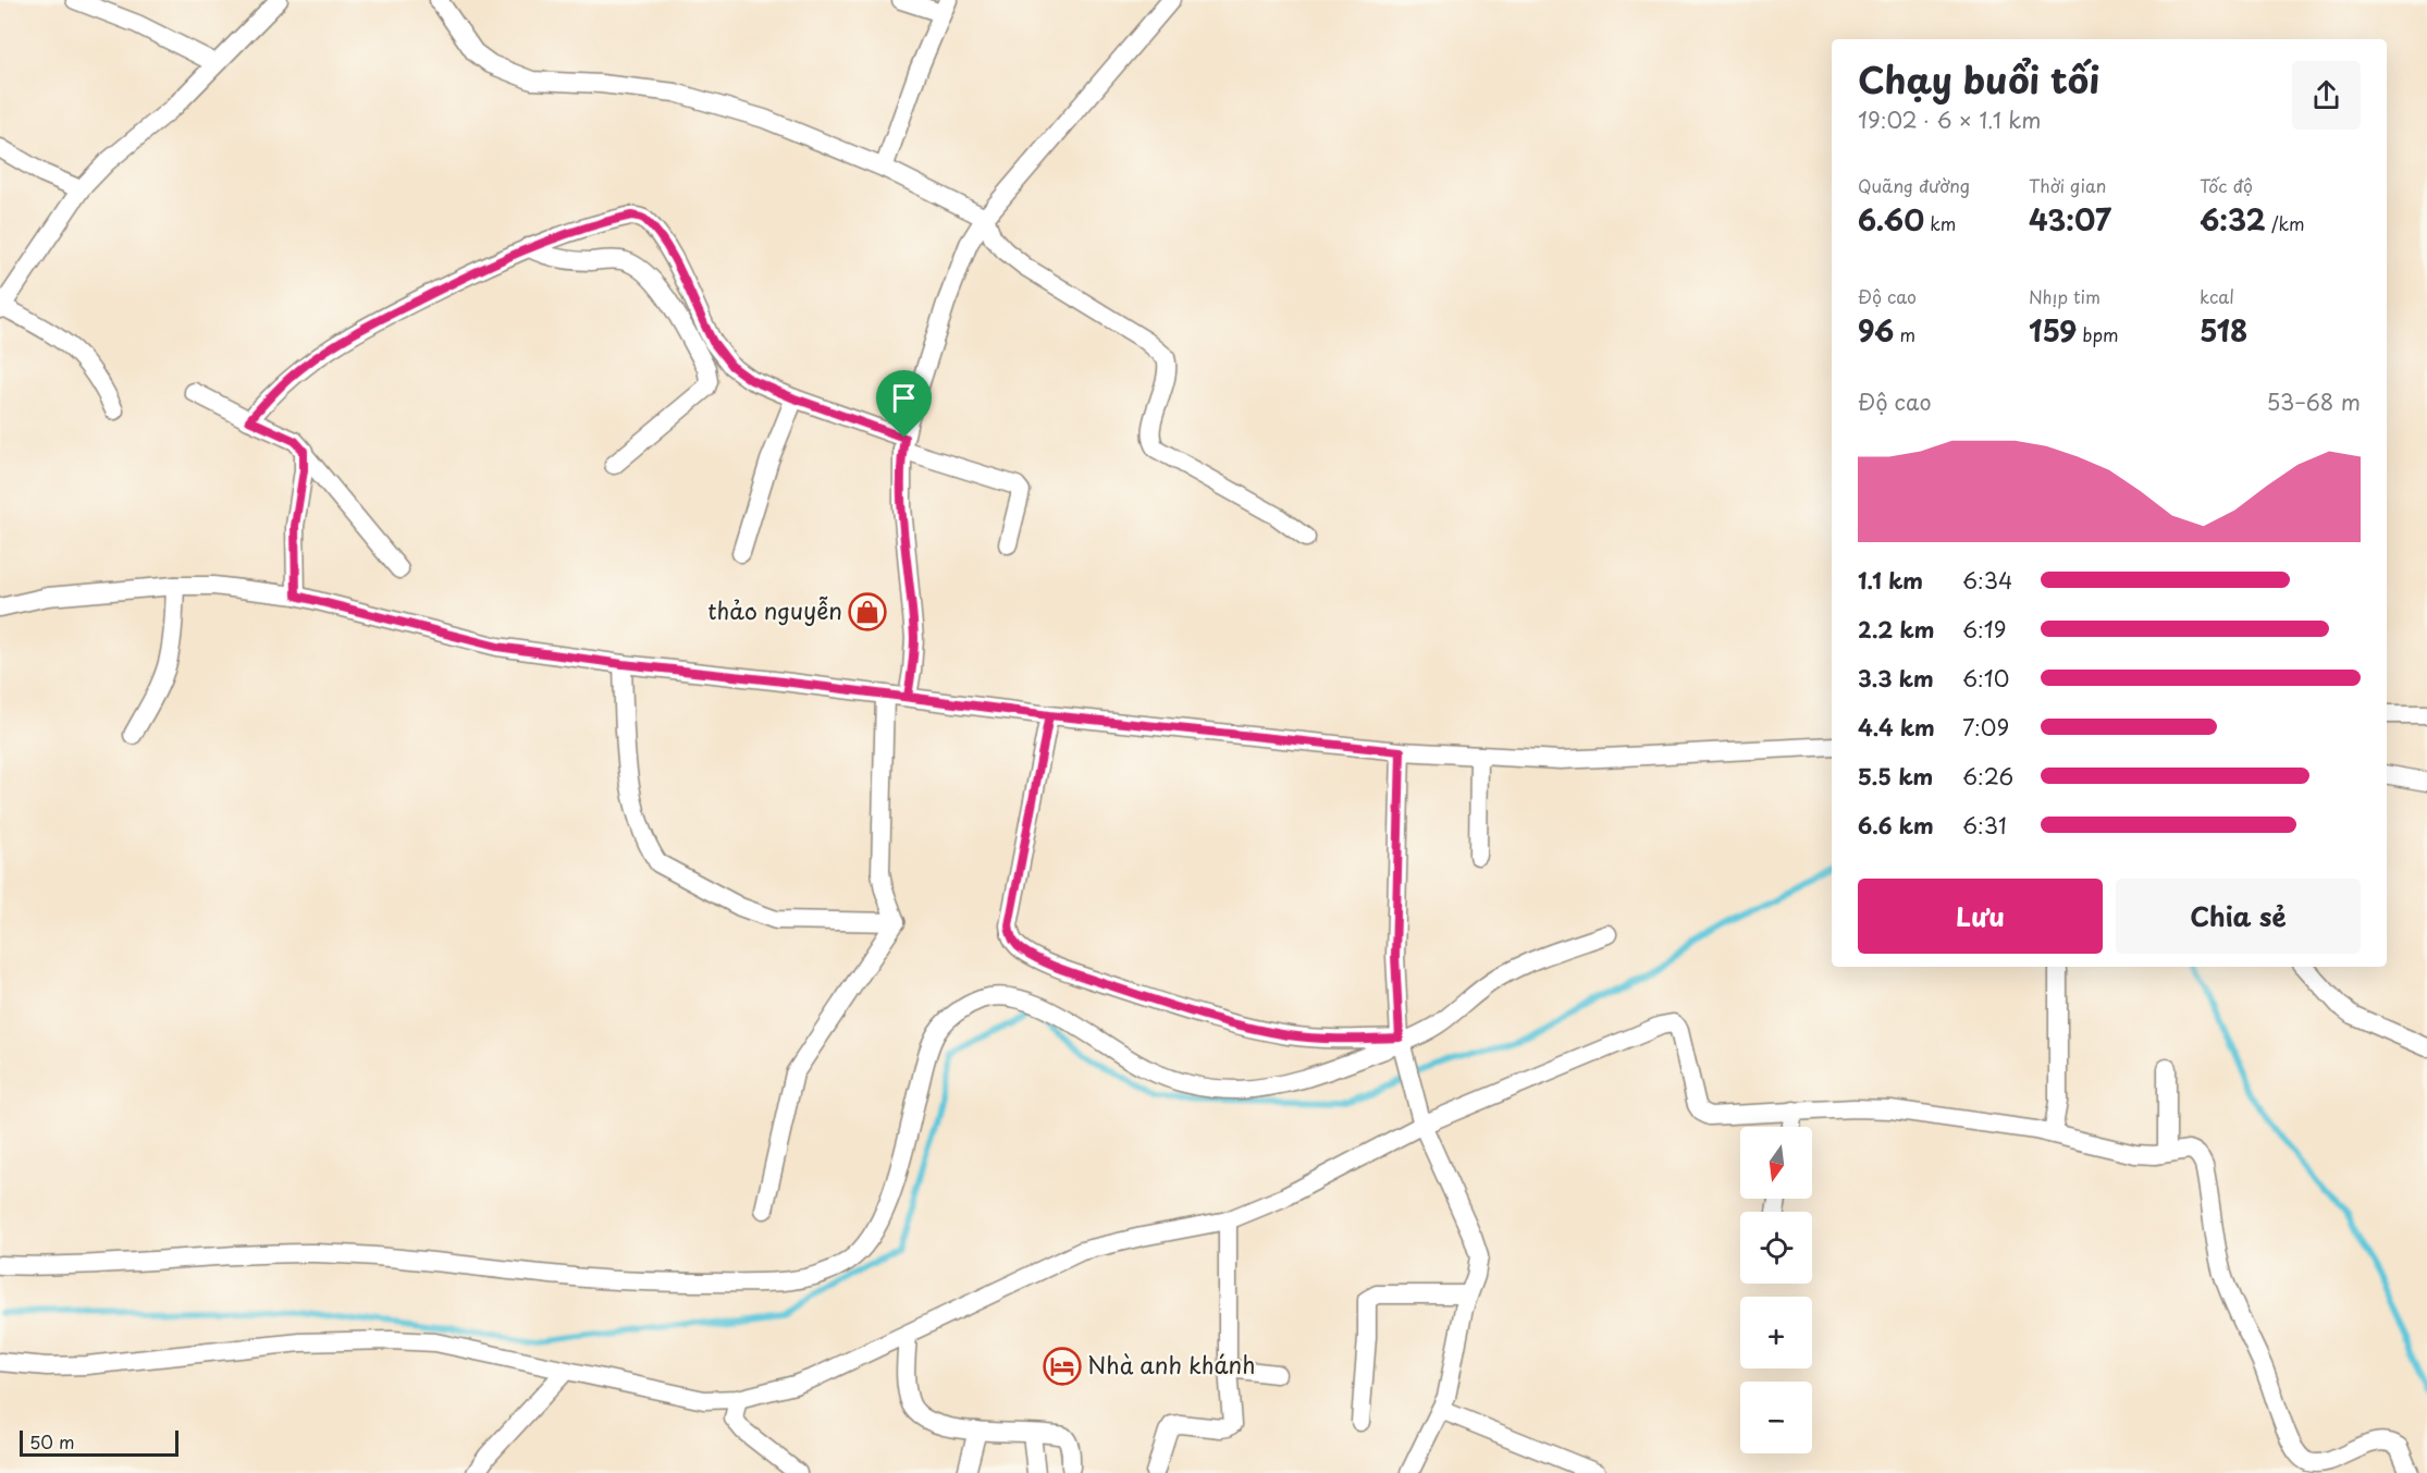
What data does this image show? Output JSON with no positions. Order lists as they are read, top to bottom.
{
  "places": {
    "shop": ["thảo nguyễn"],
    "hotel": ["Nhà anh khánh"]
  },
  "scale_bar": "50 m",
  "north": "bottom",
  "page": {
    "heading": ["Chạy buổi tối", "19:02 · 6 × 1.1 km"],
    "stats": [
      ["Quãng đường", "6.60 km"],
      ["Thời gian", "43:07"],
      ["Tốc độ", "6:32 /km"],
      ["Độ cao", "96 m"],
      ["Nhịp tim", "159 bpm"],
      ["kcal", "518"]
    ],
    "chart": ["Độ cao", "53–68 m"],
    "list": [
      {
        "name": "1.1 km",
        "note": "6:34"
      },
      {
        "name": "2.2 km",
        "note": "6:19"
      },
      {
        "name": "3.3 km",
        "note": "6:10"
      },
      {
        "name": "4.4 km",
        "note": "7:09"
      },
      {
        "name": "5.5 km",
        "note": "6:26"
      },
      {
        "name": "6.6 km",
        "note": "6:31"
      }
    ],
    "buttons": ["Lưu", "Chia sẻ"],
    "map_buttons": ["+", "−"],
    "scale": "50 m"
  }
}
